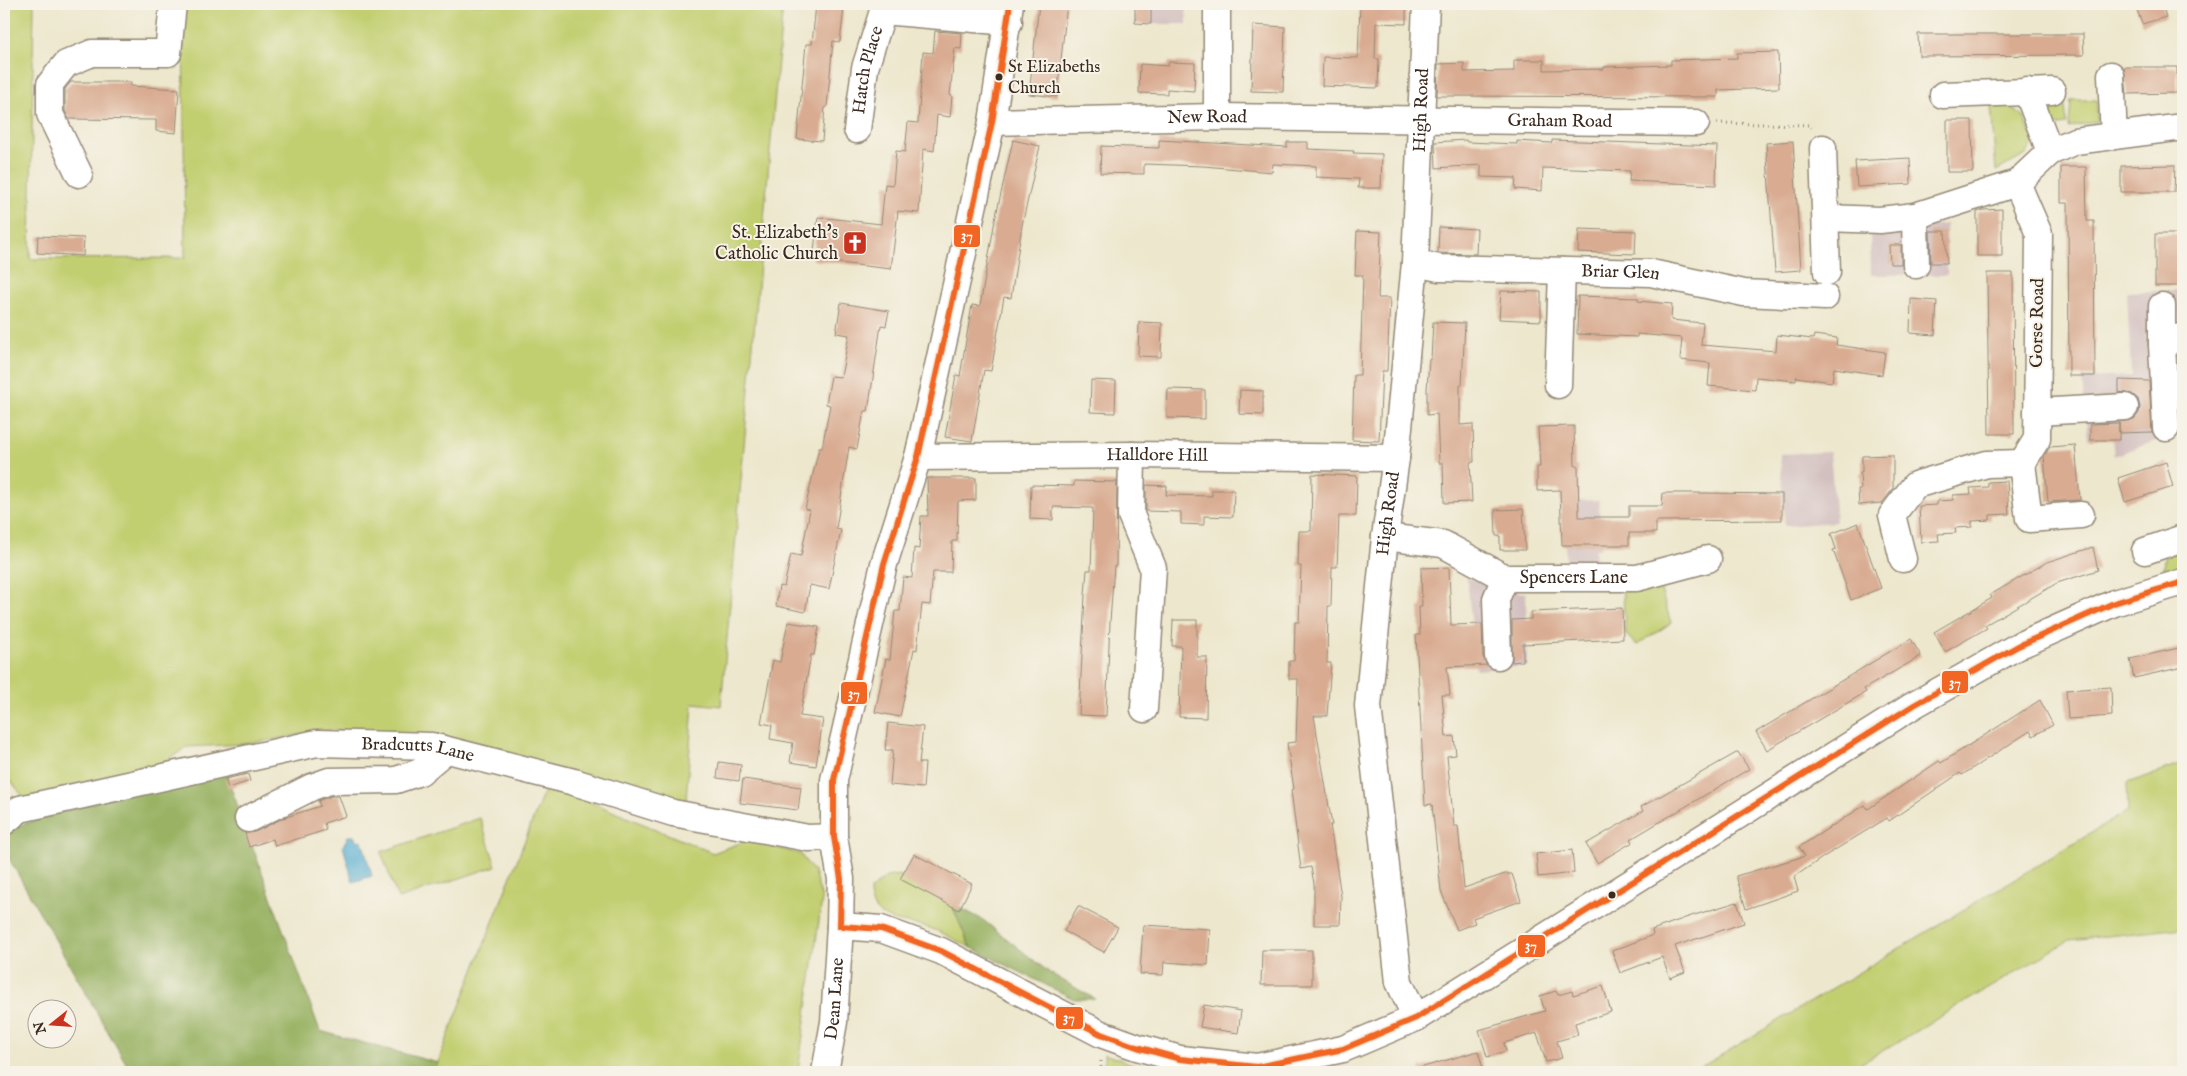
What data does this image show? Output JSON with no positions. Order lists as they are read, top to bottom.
{
  "streets": {
    "street": [
      "Hatch Place",
      "High Road",
      "New Road",
      "Graham Road",
      "Briar Glen",
      "Gorse Road",
      "Halldore Hill",
      "Spencers Lane",
      "Bradcutts Lane",
      "Dean Lane"
    ]
  },
  "crossings": [
    ["Hatch Place", "Dean Lane"],
    ["High Road", "New Road"],
    ["High Road", "Graham Road"],
    ["High Road", "Briar Glen"],
    ["High Road", "Halldore Hill"],
    ["High Road", "Spencers Lane"],
    ["New Road", "Graham Road"],
    ["New Road", "Dean Lane"],
    ["Halldore Hill", "Dean Lane"],
    ["Bradcutts Lane", "Dean Lane"]
  ],
  "places": {
    "other": ["St Elizabeths Church"],
    "church": ["St. Elizabeth's Catholic Church"]
  },
  "lines": ["transit line 37"],
  "north": "left"
}
